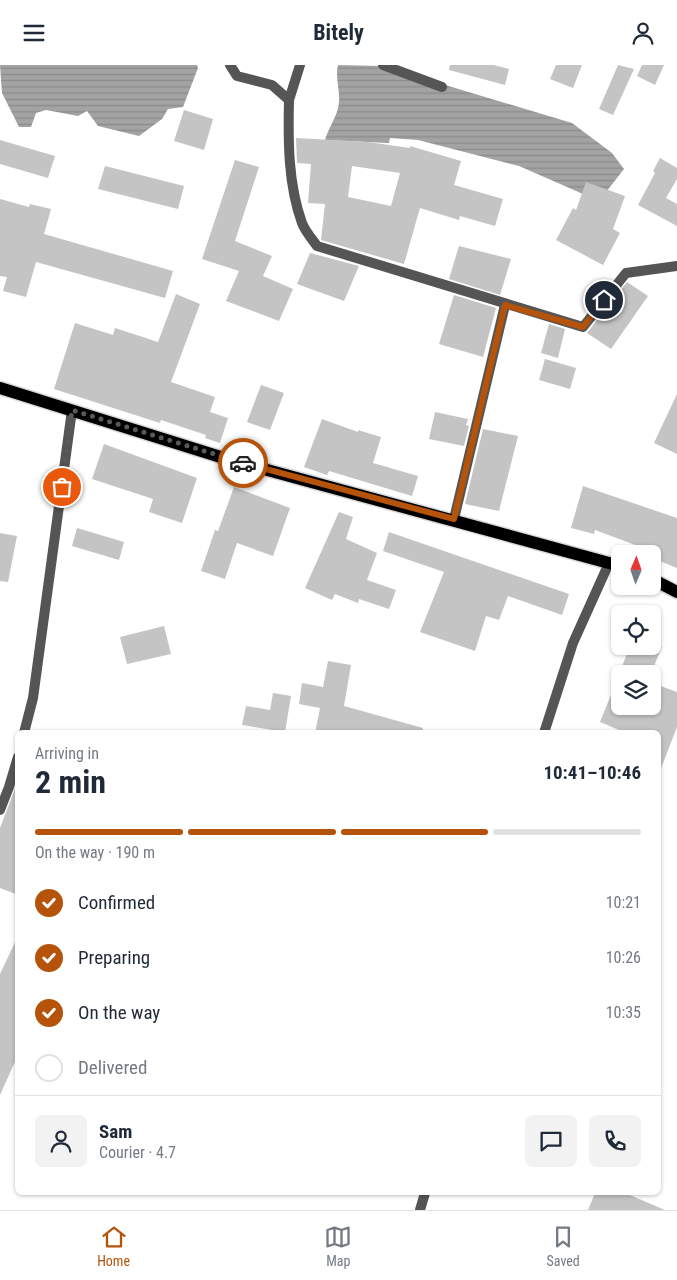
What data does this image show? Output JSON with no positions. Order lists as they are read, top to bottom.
{
  "north": "top",
  "page": {
    "header": "Bitely",
    "heading": ["2 min", "Arriving in", "10:41–10:46"],
    "panel": ["Sam", "Courier · 4.7"],
    "bar": "On the way · 190 m",
    "list": [
      ["Confirmed", "10:21"],
      ["Preparing", "10:26"],
      ["On the way", "10:35"],
      "Delivered"
    ],
    "tabs": ["Home", "Map", "Saved"]
  }
}
